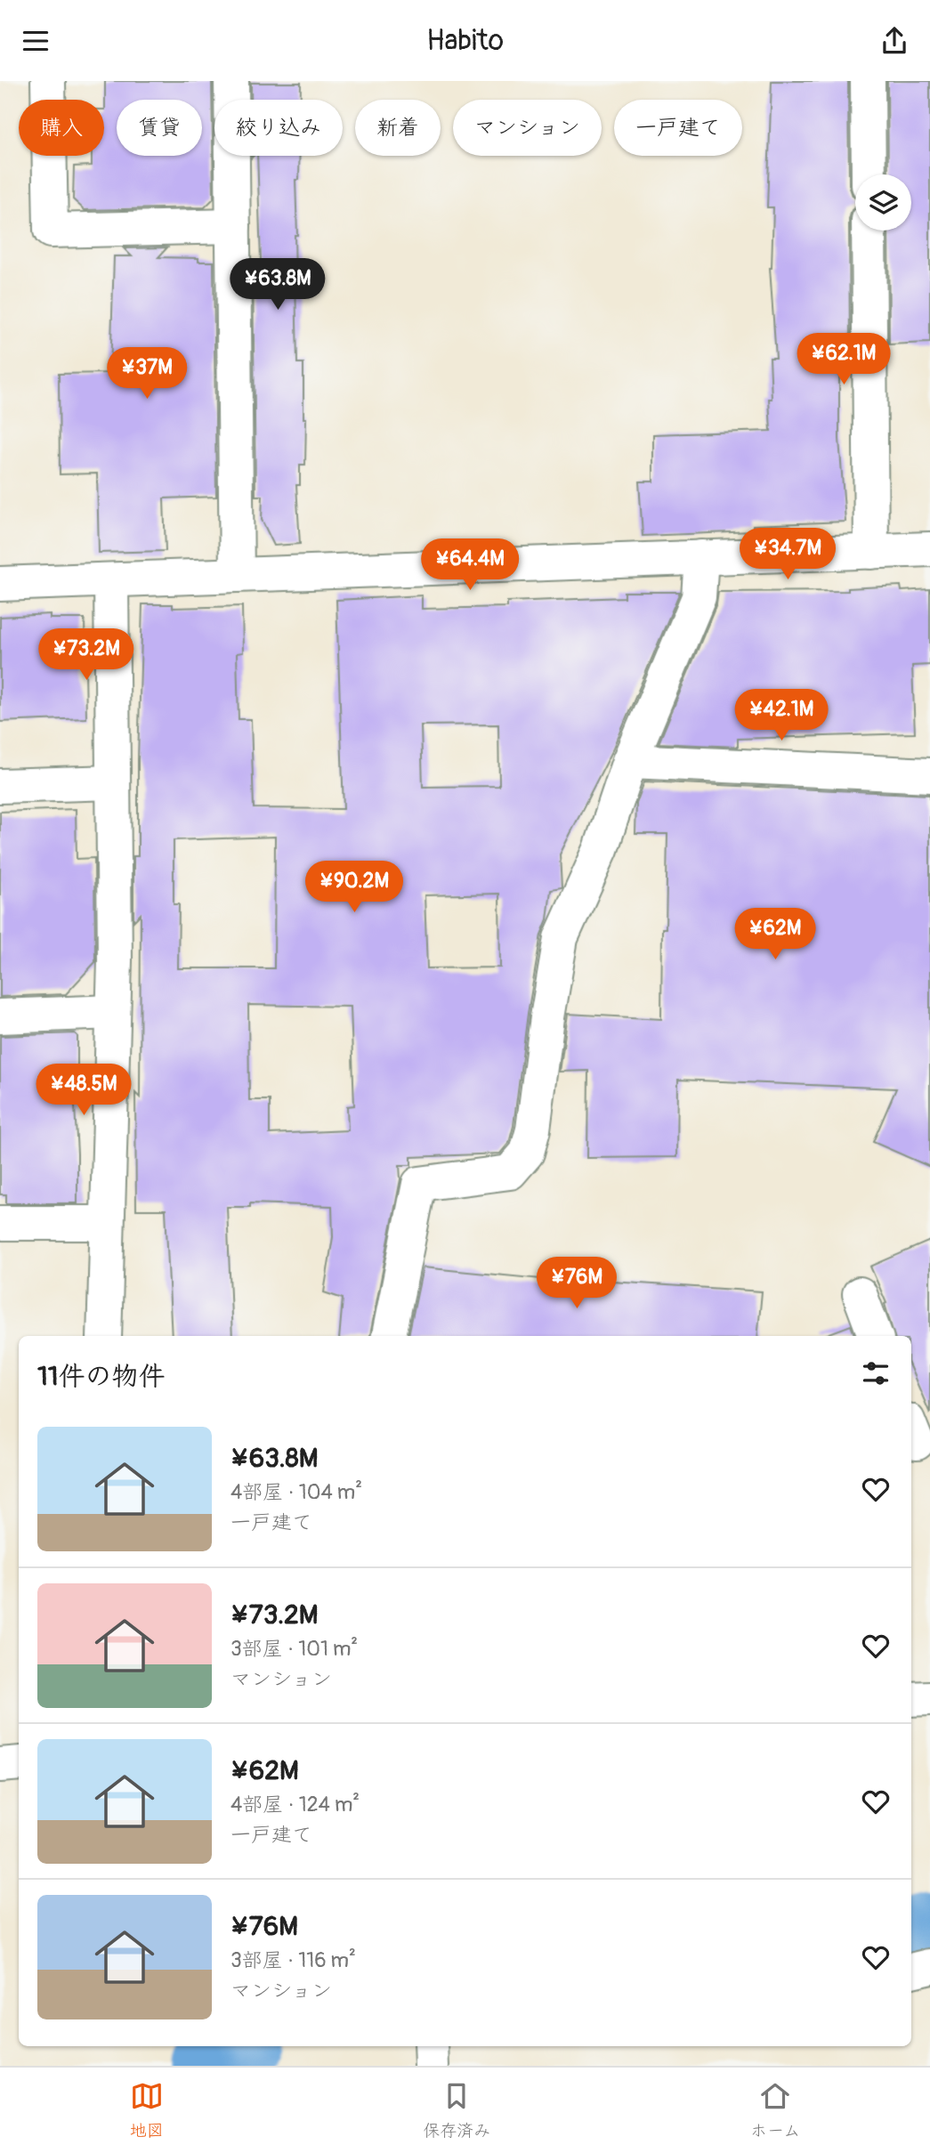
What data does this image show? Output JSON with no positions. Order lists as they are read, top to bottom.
{
  "page": {
    "header": "Habito",
    "chip": [
      "購入",
      "賃貸",
      "絞り込み",
      "新着",
      "マンション",
      "一戸建て"
    ],
    "price": [
      "¥63.8M",
      "¥62.1M",
      "¥37M",
      "¥34.7M",
      "¥64.4M",
      "¥73.2M",
      "¥42.1M",
      "¥90.2M",
      "¥62M",
      "¥48.5M",
      "¥76M"
    ],
    "heading": "11件の物件",
    "list": [
      {
        "name": "¥63.8M",
        "note": "4部屋 · 104 m² · 一戸建て"
      },
      {
        "name": "¥73.2M",
        "note": "3部屋 · 101 m² · マンション"
      },
      {
        "name": "¥62M",
        "note": "4部屋 · 124 m² · 一戸建て"
      },
      {
        "name": "¥76M",
        "note": "3部屋 · 116 m² · マンション"
      }
    ],
    "tabs": ["地図", "保存済み", "ホーム"]
  }
}
